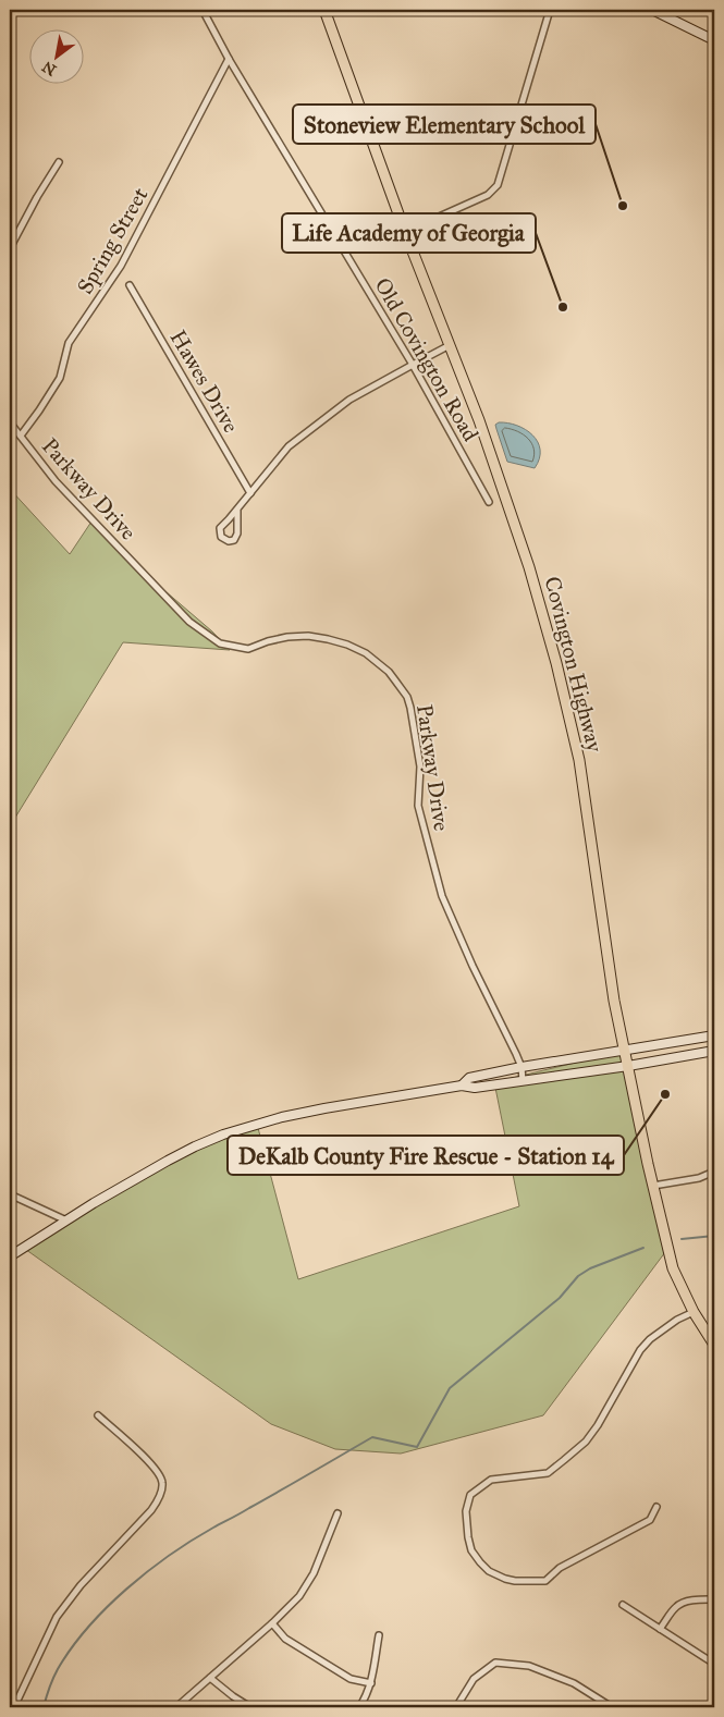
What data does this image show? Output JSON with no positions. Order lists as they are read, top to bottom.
{
  "streets": {
    "main road": ["Covington Highway"],
    "street": [
      "Spring Street",
      "Old Covington Road",
      "Hawes Drive",
      "Parkway Drive"
    ]
  },
  "crossings": [
    ["Spring Street", "Old Covington Road"],
    ["Spring Street", "Parkway Drive"]
  ],
  "places": ["Stoneview Elementary School", "Life Academy of Georgia", "DeKalb County Fire Rescue - Station 14"],
  "north": "bottom left"
}
